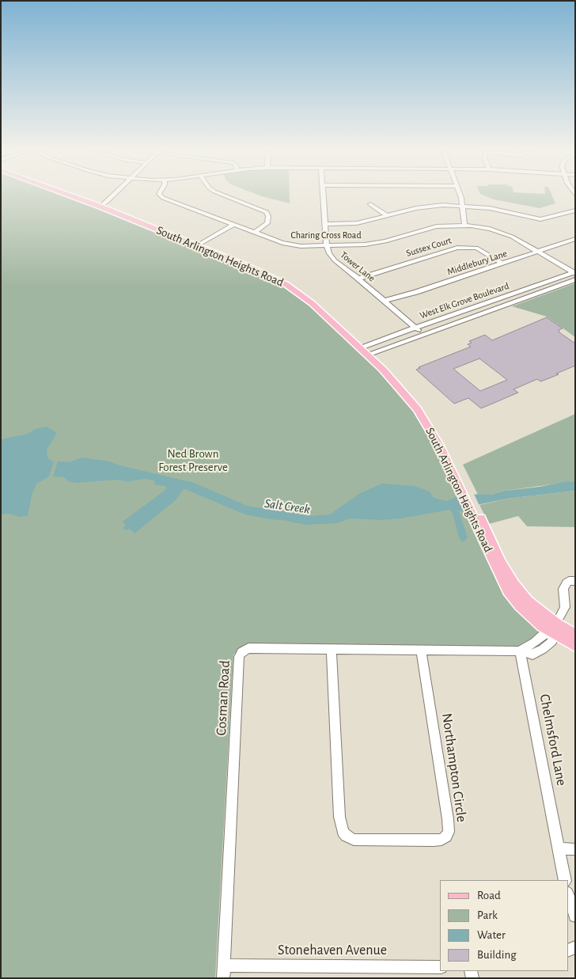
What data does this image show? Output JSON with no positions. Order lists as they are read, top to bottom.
{
  "streets": {
    "main road": ["South Arlington Heights Road"],
    "street": [
      "Charing Cross Road",
      "Sussex Court",
      "Middlebury Lane",
      "Tower Lane",
      "West Elk Grove Boulevard",
      "Cosman Road",
      "Chelmsford Lane",
      "Northampton Circle",
      "Stonehaven Avenue"
    ]
  },
  "crossings": [
    ["Charing Cross Road", "Middlebury Lane"],
    ["Charing Cross Road", "Tower Lane"],
    ["Charing Cross Road", "West Elk Grove Boulevard"],
    ["Sussex Court", "Middlebury Lane"],
    ["Sussex Court", "Tower Lane"],
    ["South Arlington Heights Road", "West Elk Grove Boulevard"],
    ["South Arlington Heights Road", "Cosman Road"],
    ["Middlebury Lane", "Tower Lane"],
    ["Tower Lane", "West Elk Grove Boulevard"],
    ["Cosman Road", "Chelmsford Lane"],
    ["Cosman Road", "Northampton Circle"],
    ["Cosman Road", "Stonehaven Avenue"]
  ],
  "water": ["Salt Creek"],
  "parks": ["Ned Brown Forest Preserve"],
  "legend": [
    "Road",
    "Park",
    "Water",
    "Building"
  ]
}
